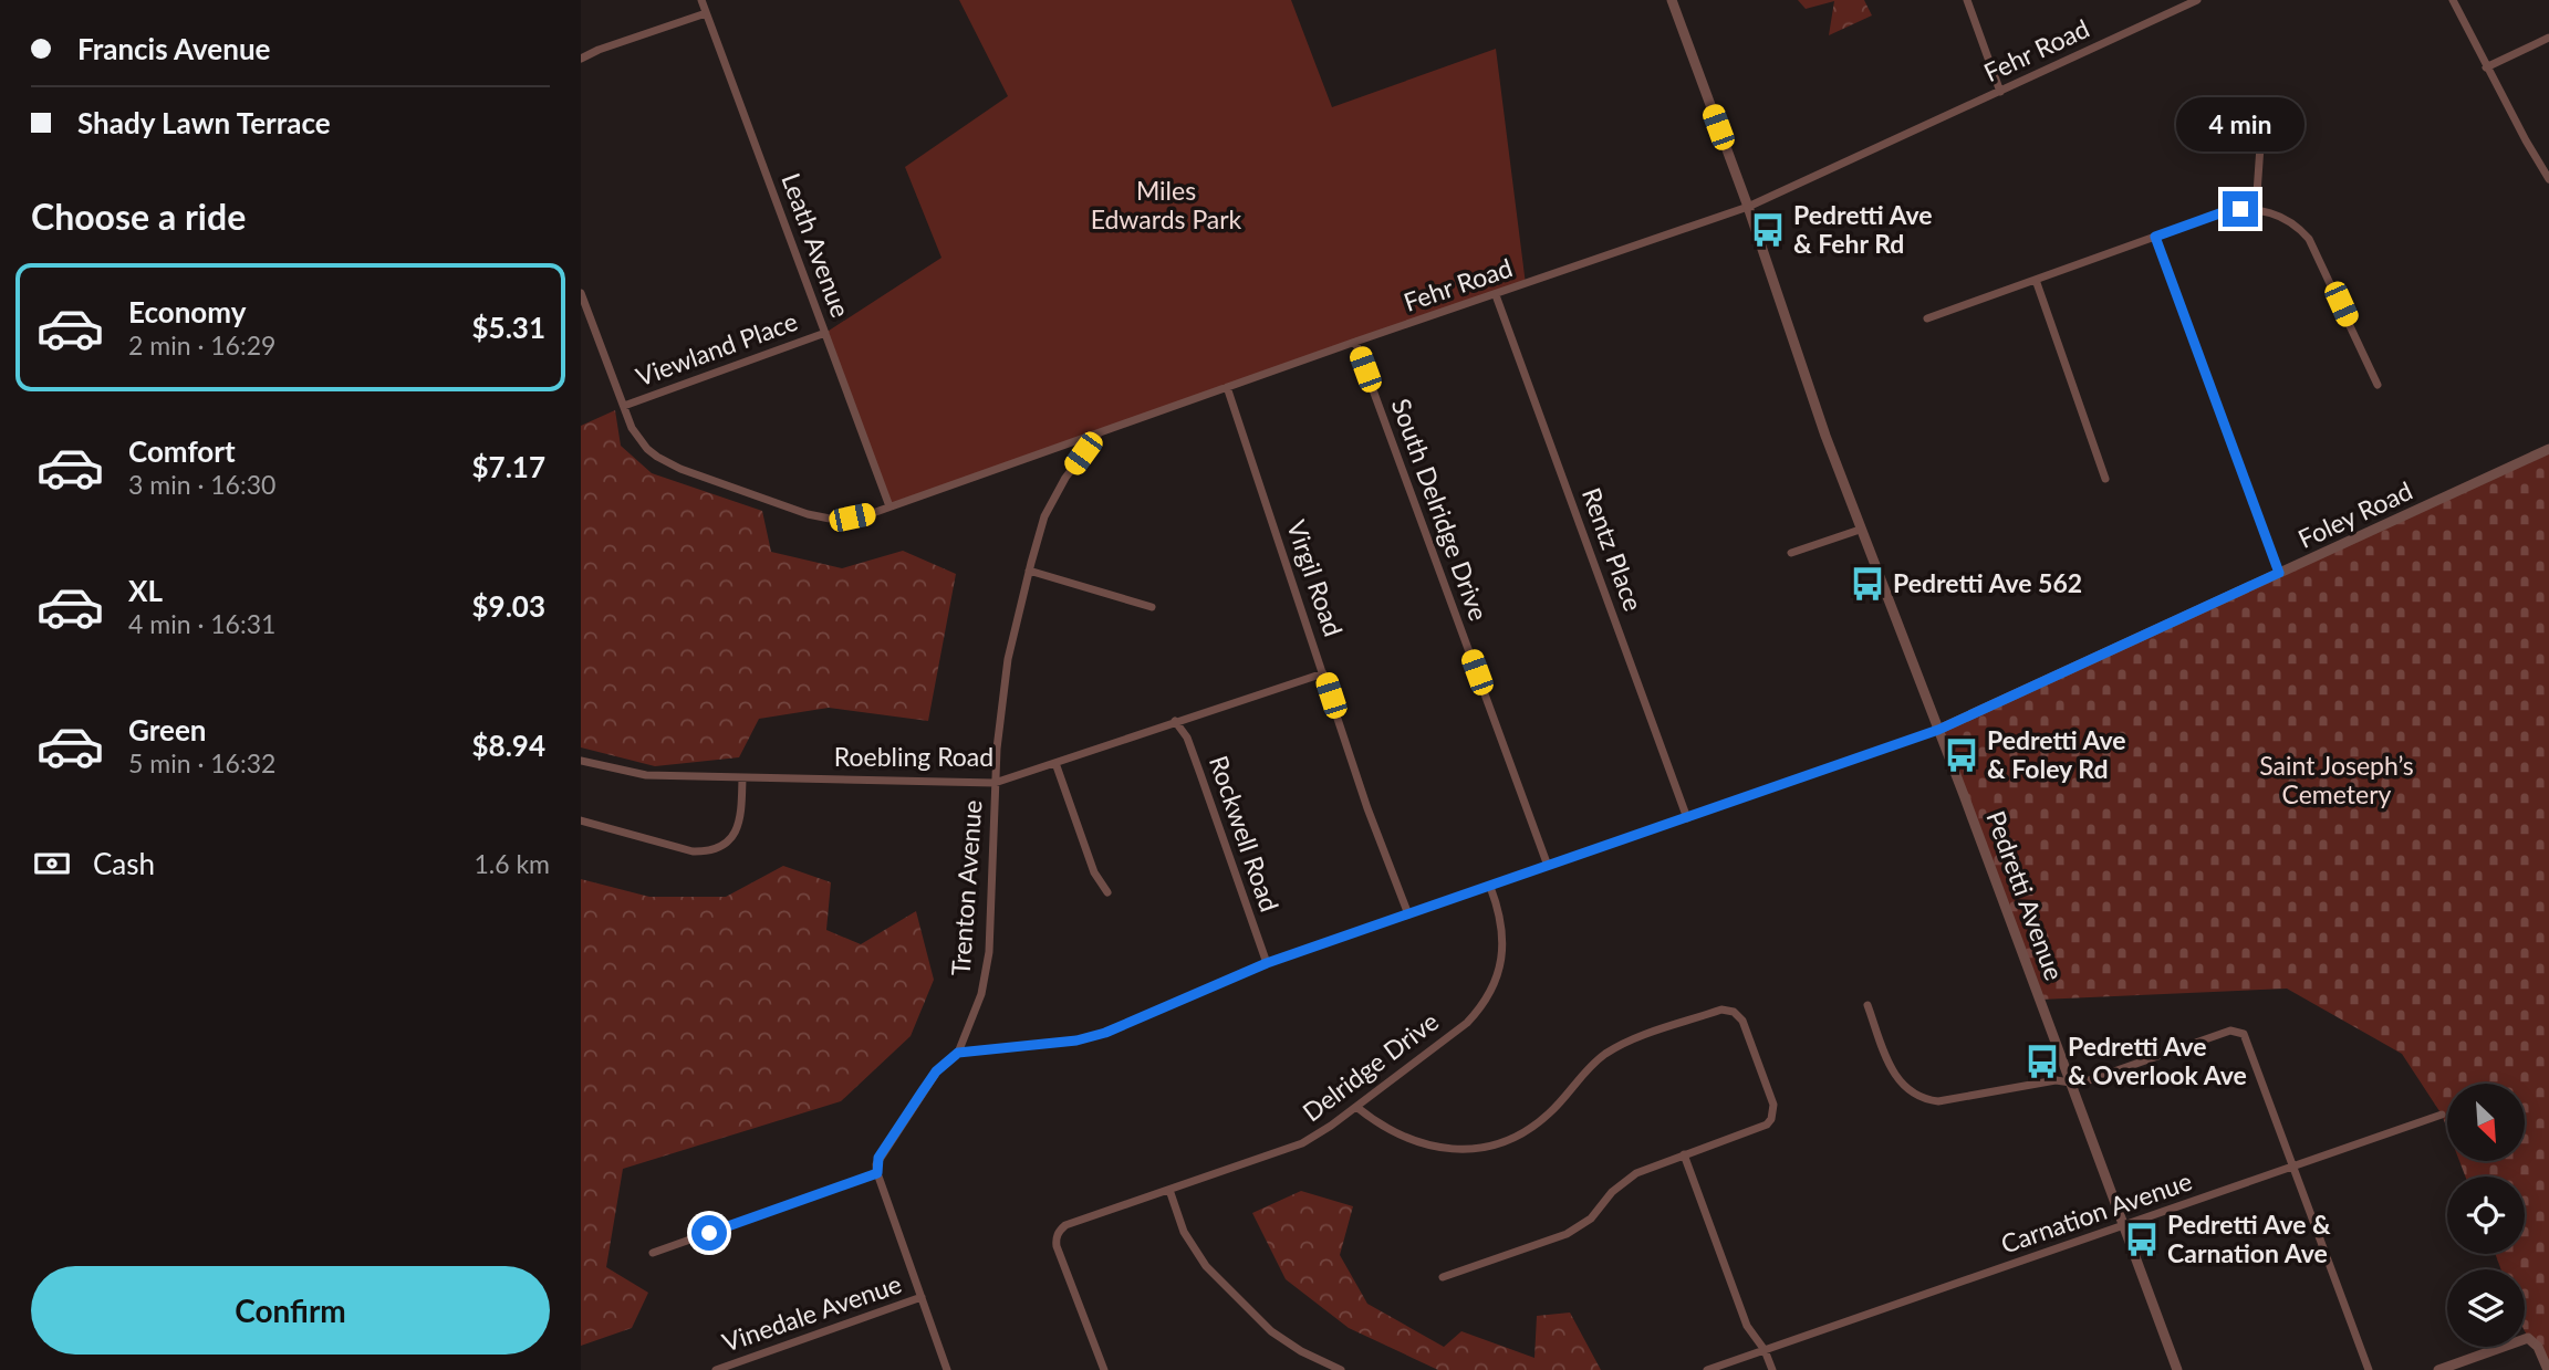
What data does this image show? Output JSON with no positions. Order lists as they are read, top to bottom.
{
  "streets": {
    "street": [
      "Fehr Road",
      "Leath Avenue",
      "Viewland Place",
      "South Delridge Drive",
      "Foley Road",
      "Rentz Place",
      "Virgil Road",
      "Roebling Road",
      "Rockwell Road",
      "Trenton Avenue",
      "Pedretti Avenue",
      "Delridge Drive",
      "Carnation Avenue",
      "Vinedale Avenue"
    ]
  },
  "crossings": [
    ["Fehr Road", "Leath Avenue"],
    ["Fehr Road", "Viewland Place"],
    ["Fehr Road", "South Delridge Drive"],
    ["Fehr Road", "Rentz Place"],
    ["Fehr Road", "Virgil Road"],
    ["Fehr Road", "Trenton Avenue"],
    ["Fehr Road", "Pedretti Avenue"],
    ["Leath Avenue", "Viewland Place"],
    ["South Delridge Drive", "Foley Road"],
    ["Foley Road", "Rentz Place"],
    ["Foley Road", "Virgil Road"],
    ["Foley Road", "Rockwell Road"],
    ["Foley Road", "Trenton Avenue"],
    ["Foley Road", "Pedretti Avenue"],
    ["Foley Road", "Delridge Drive"],
    ["Virgil Road", "Roebling Road"],
    ["Roebling Road", "Rockwell Road"],
    ["Roebling Road", "Trenton Avenue"],
    ["Pedretti Avenue", "Carnation Avenue"]
  ],
  "parks": ["Miles Edwards Park", "Saint Joseph’s Cemetery"],
  "places": {
    "bus stop": [
      "Pedretti Ave & Fehr Rd",
      "Pedretti Ave 562",
      "Pedretti Ave & Foley Rd",
      "Pedretti Ave & Overlook Ave",
      "Pedretti Ave & Carnation Ave"
    ]
  },
  "north": "bottom right",
  "page": {
    "banner": ["Francis Avenue", "Shady Lawn Terrace"],
    "bubble": "4 min",
    "heading": "Choose a ride",
    "list": [
      {
        "name": "Economy",
        "note": "2 min · 16:29",
        "value": "$5.31"
      },
      {
        "name": "Comfort",
        "note": "3 min · 16:30",
        "value": "$7.17"
      },
      {
        "name": "XL",
        "note": "4 min · 16:31",
        "value": "$9.03"
      },
      {
        "name": "Green",
        "note": "5 min · 16:32",
        "value": "$8.94"
      }
    ],
    "pay": ["Cash", "1.6 km"],
    "buttons": "Confirm"
  }
}
